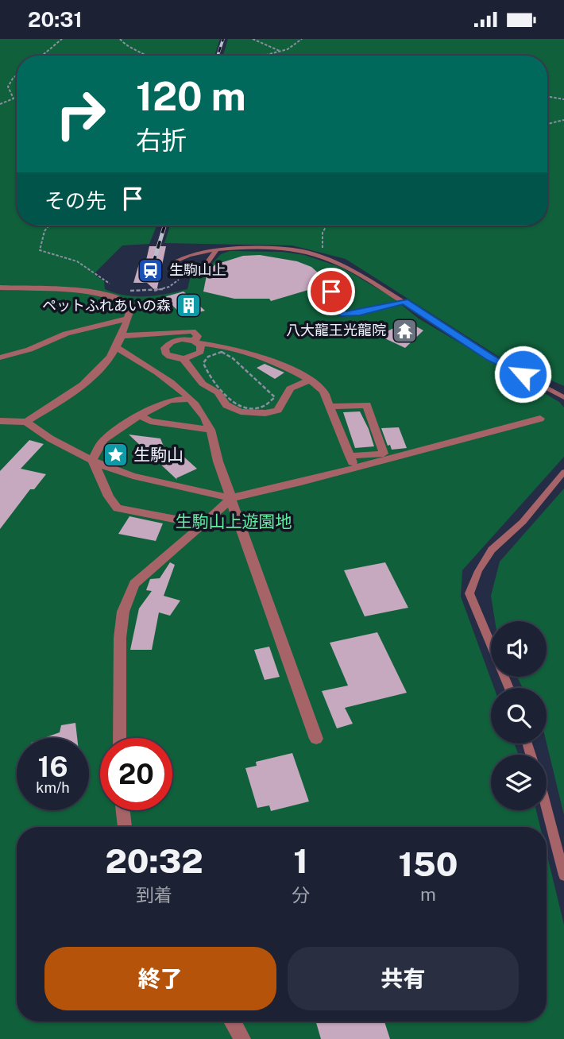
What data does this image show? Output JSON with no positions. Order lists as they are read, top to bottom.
{
  "parks": ["生駒山上遊園地"],
  "places": {
    "station": ["生駒山上"],
    "building": ["ペットふれあいの森"],
    "temple": ["八大龍王光龍院"],
    "place": ["生駒山"]
  },
  "page": {
    "status": "20:31",
    "turn": ["120 m", "右折"],
    "then": "その先",
    "speed": "16 km/h",
    "limit": "20",
    "eta": [
      "20:32",
      "到着",
      "1",
      "分",
      "150",
      "m"
    ],
    "buttons": ["終了", "共有"]
  }
}
